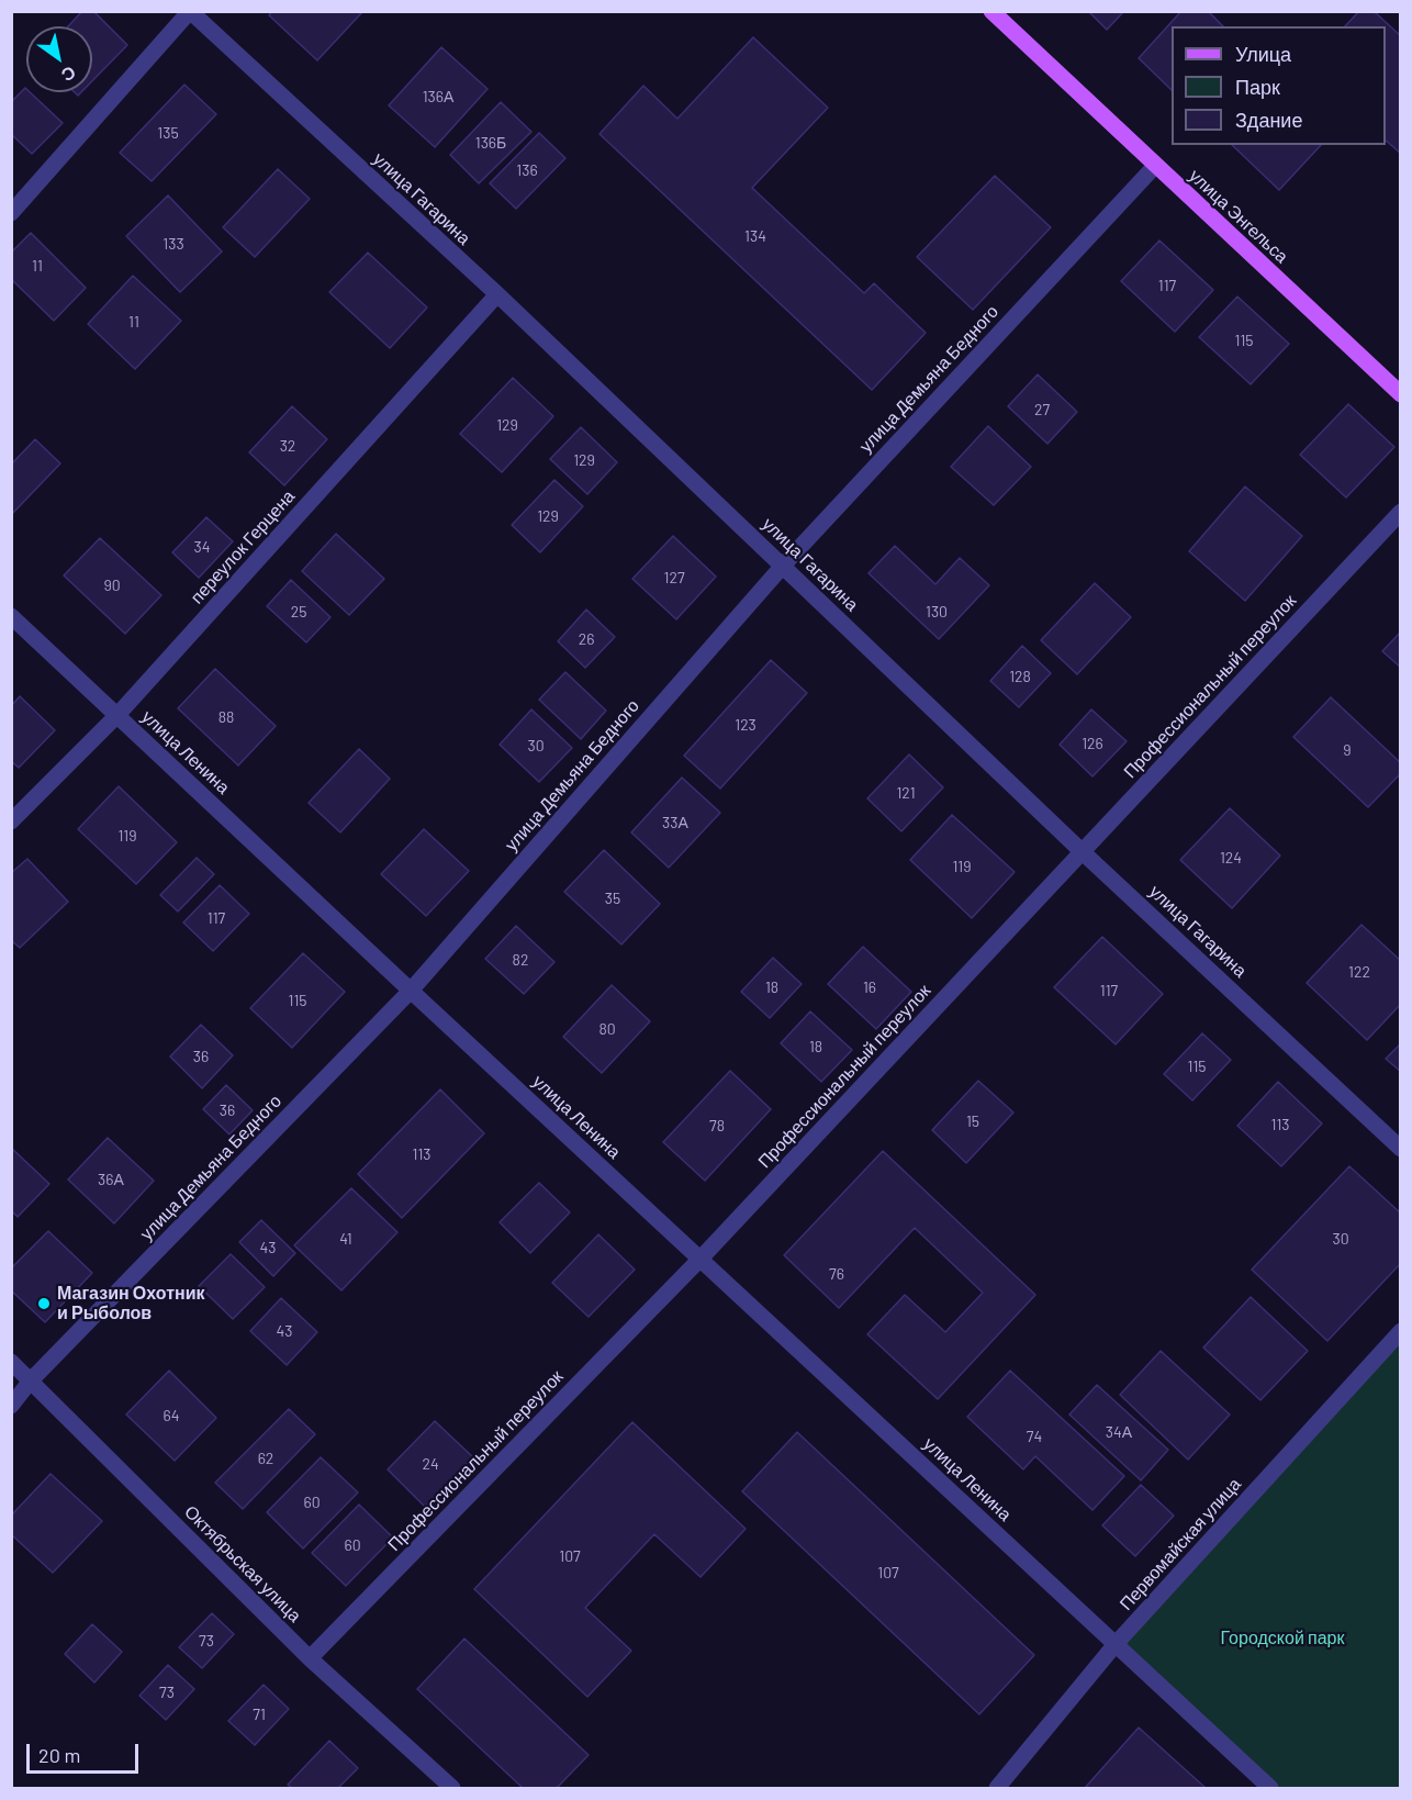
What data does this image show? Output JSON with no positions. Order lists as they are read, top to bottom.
{
  "streets": {
    "main road": ["улица Энгельса"],
    "street": [
      "улица Гагарина",
      "улица Демьяна Бедного",
      "переулок Герцена",
      "Профессиональный переулок",
      "улица Ленина",
      "Первомайская улица",
      "Октябрьская улица"
    ]
  },
  "crossings": [
    ["улица Гагарина", "улица Демьяна Бедного"],
    ["улица Гагарина", "переулок Герцена"],
    ["улица Гагарина", "Профессиональный переулок"],
    ["улица Энгельса", "улица Демьяна Бедного"],
    ["улица Демьяна Бедного", "улица Ленина"],
    ["улица Демьяна Бедного", "Октябрьская улица"],
    ["переулок Герцена", "улица Ленина"],
    ["Профессиональный переулок", "улица Ленина"],
    ["Профессиональный переулок", "Октябрьская улица"],
    ["улица Ленина", "Первомайская улица"]
  ],
  "parks": ["Городской парк"],
  "places": ["Магазин Охотник и Рыболов"],
  "house_numbers": [
    "136А",
    "135",
    "136Б",
    "136",
    "134",
    "133",
    "11",
    "117",
    "11",
    "115",
    "27",
    "129",
    "32",
    "129",
    "129",
    "34",
    "127",
    "90",
    "25",
    "130",
    "26",
    "128",
    "88",
    "123",
    "126",
    "30",
    "9",
    "121",
    "33А",
    "119",
    "124",
    "119",
    "35",
    "117",
    "82",
    "122",
    "18",
    "16",
    "117",
    "115",
    "80",
    "18",
    "36",
    "115",
    "36",
    "15",
    "113",
    "78",
    "113",
    "36А",
    "41",
    "30",
    "43",
    "76",
    "43",
    "64",
    "34А",
    "74",
    "62",
    "24",
    "60",
    "60",
    "107",
    "107",
    "73",
    "73",
    "71"
  ],
  "legend": ["Улица", "Парк", "Здание"],
  "scale_bar": "20 m",
  "north": "bottom right"
}
